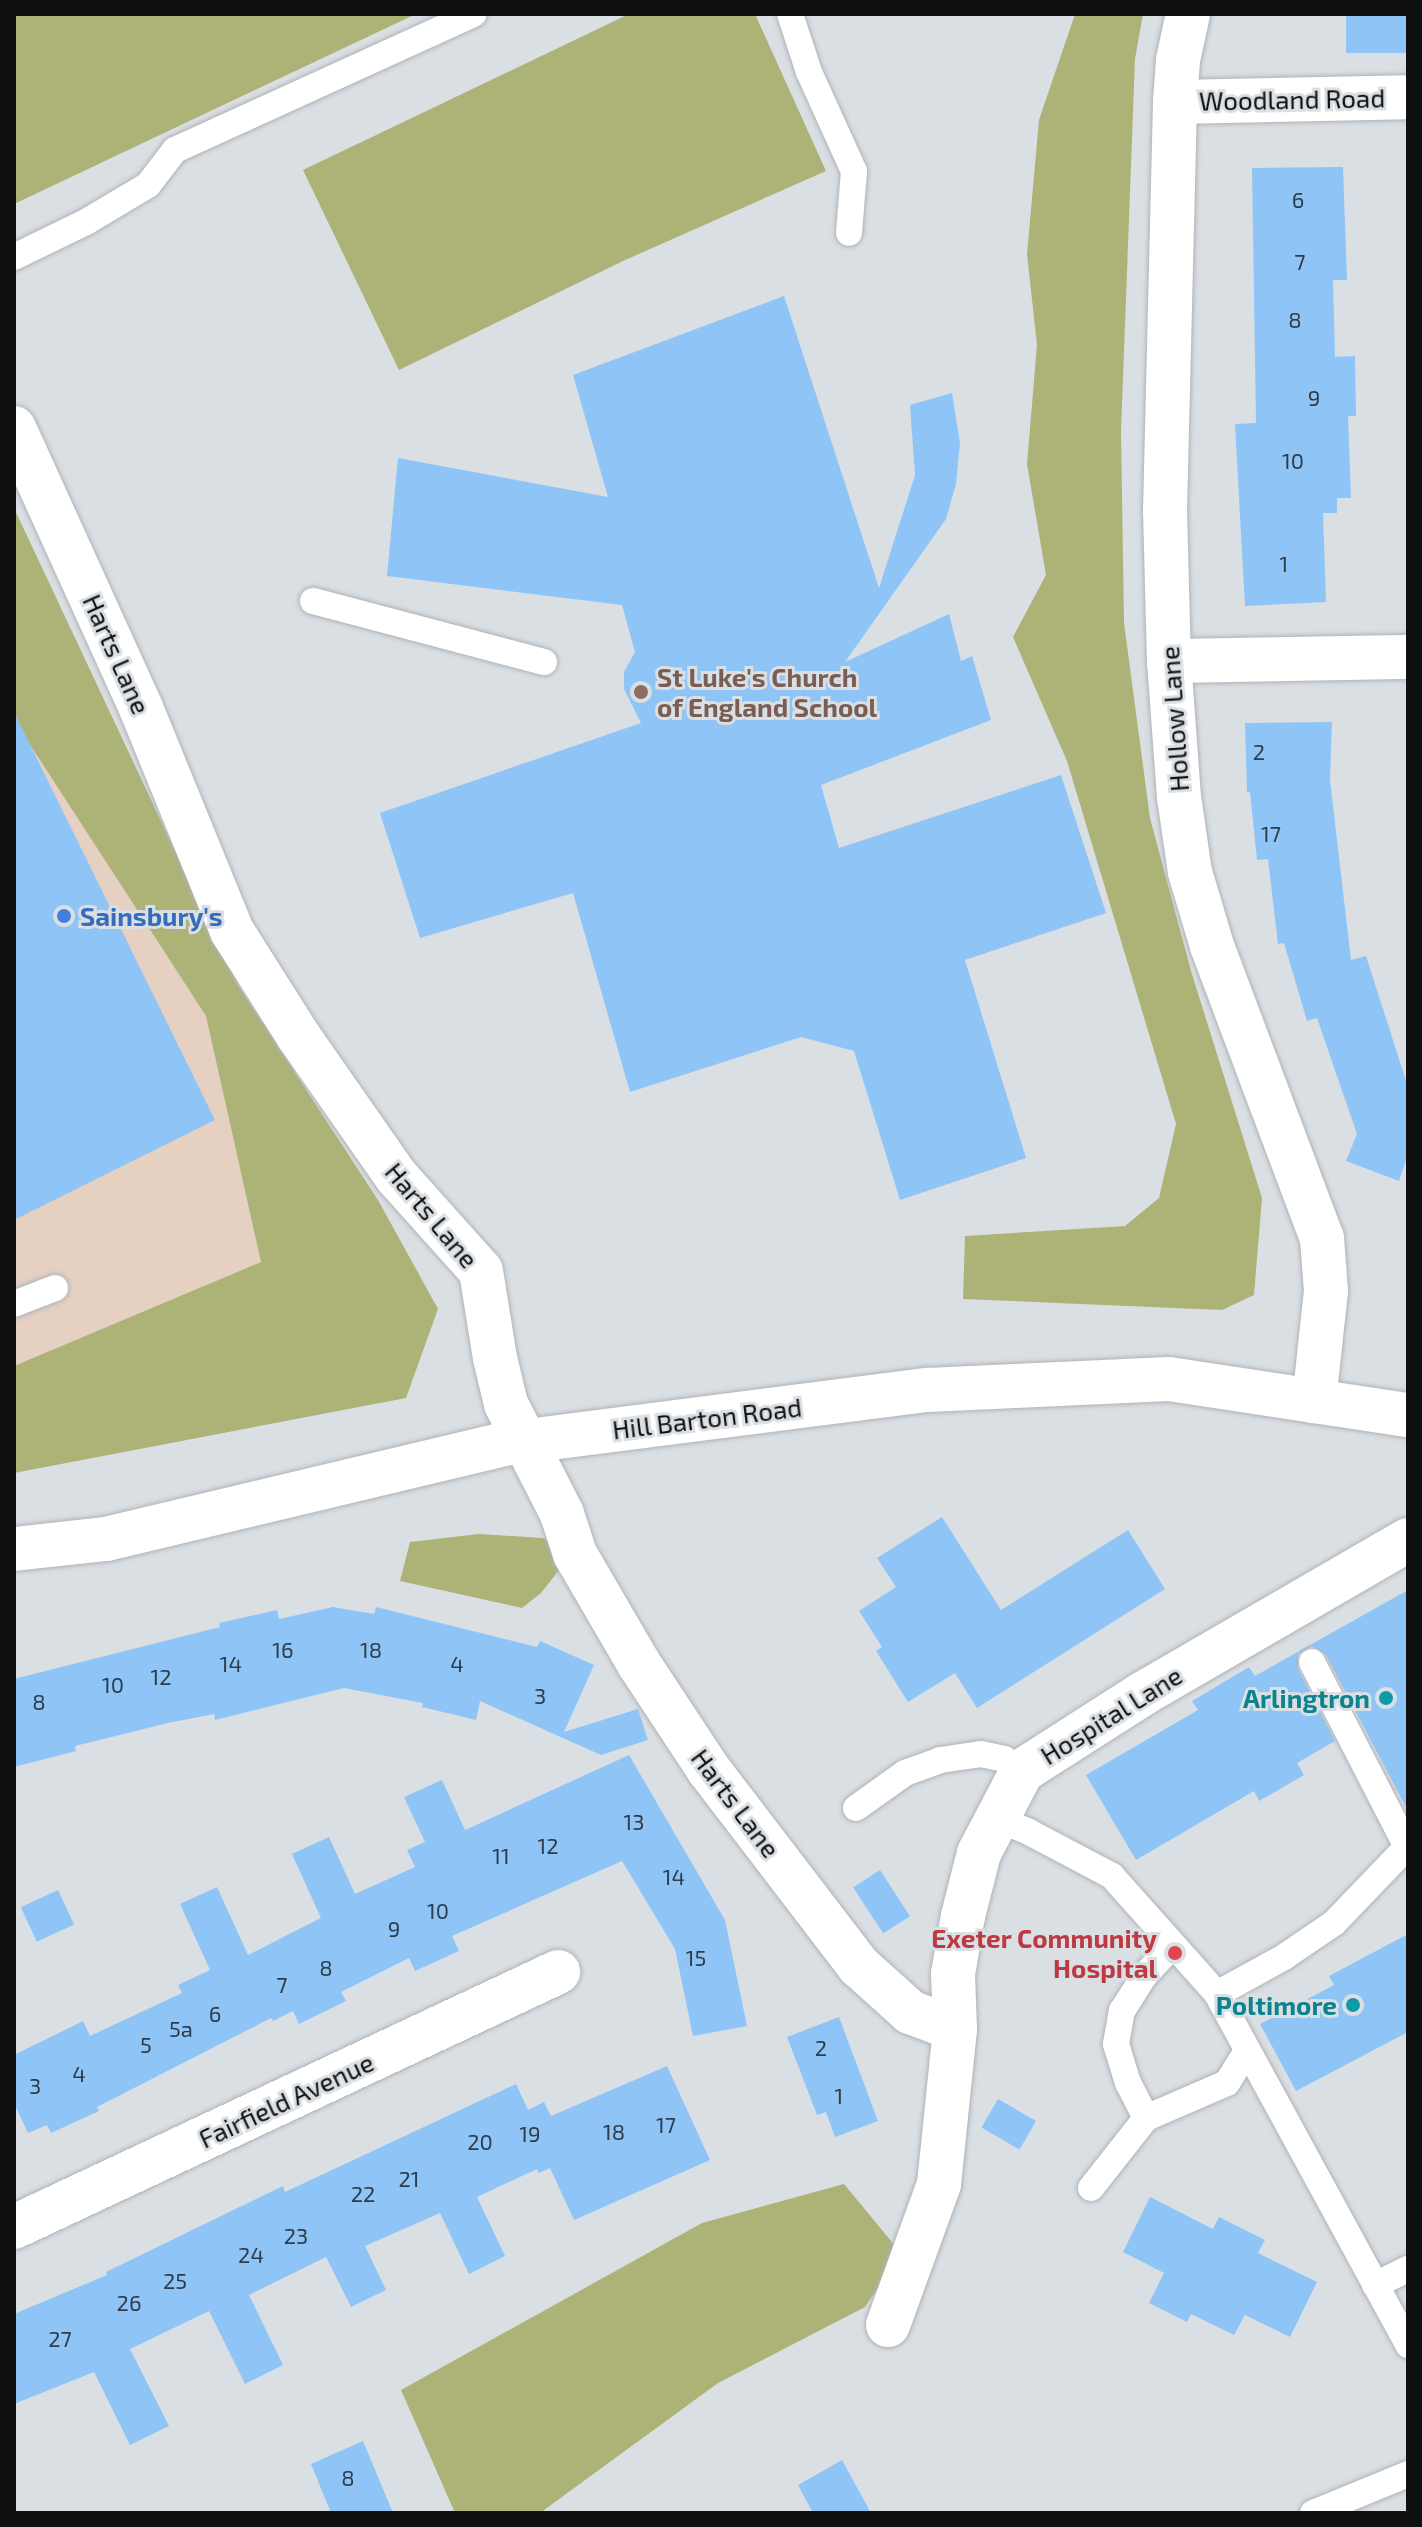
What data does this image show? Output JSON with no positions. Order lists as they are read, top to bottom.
{
  "streets": {
    "street": [
      "Woodland Road",
      "Harts Lane",
      "Hollow Lane",
      "Hill Barton Road",
      "Hospital Lane",
      "Fairfield Avenue"
    ]
  },
  "crossings": [
    ["Woodland Road", "Hollow Lane"],
    ["Harts Lane", "Hill Barton Road"],
    ["Harts Lane", "Hospital Lane"],
    ["Hollow Lane", "Hill Barton Road"]
  ],
  "places": [
    "St Luke's Church of England School",
    "Sainsbury's",
    "Arlingtron",
    "Exeter Community Hospital",
    "Poltimore"
  ],
  "house_numbers": [
    "6",
    "7",
    "8",
    "9",
    "10",
    "1",
    "2",
    "17",
    "16",
    "18",
    "14",
    "4",
    "12",
    "10",
    "3",
    "8",
    "13",
    "12",
    "11",
    "14",
    "10",
    "9",
    "15",
    "8",
    "7",
    "6",
    "5a",
    "5",
    "2",
    "4",
    "3",
    "1",
    "17",
    "18",
    "19",
    "20",
    "21",
    "22",
    "23",
    "24",
    "25",
    "26",
    "27",
    "8"
  ]
}
